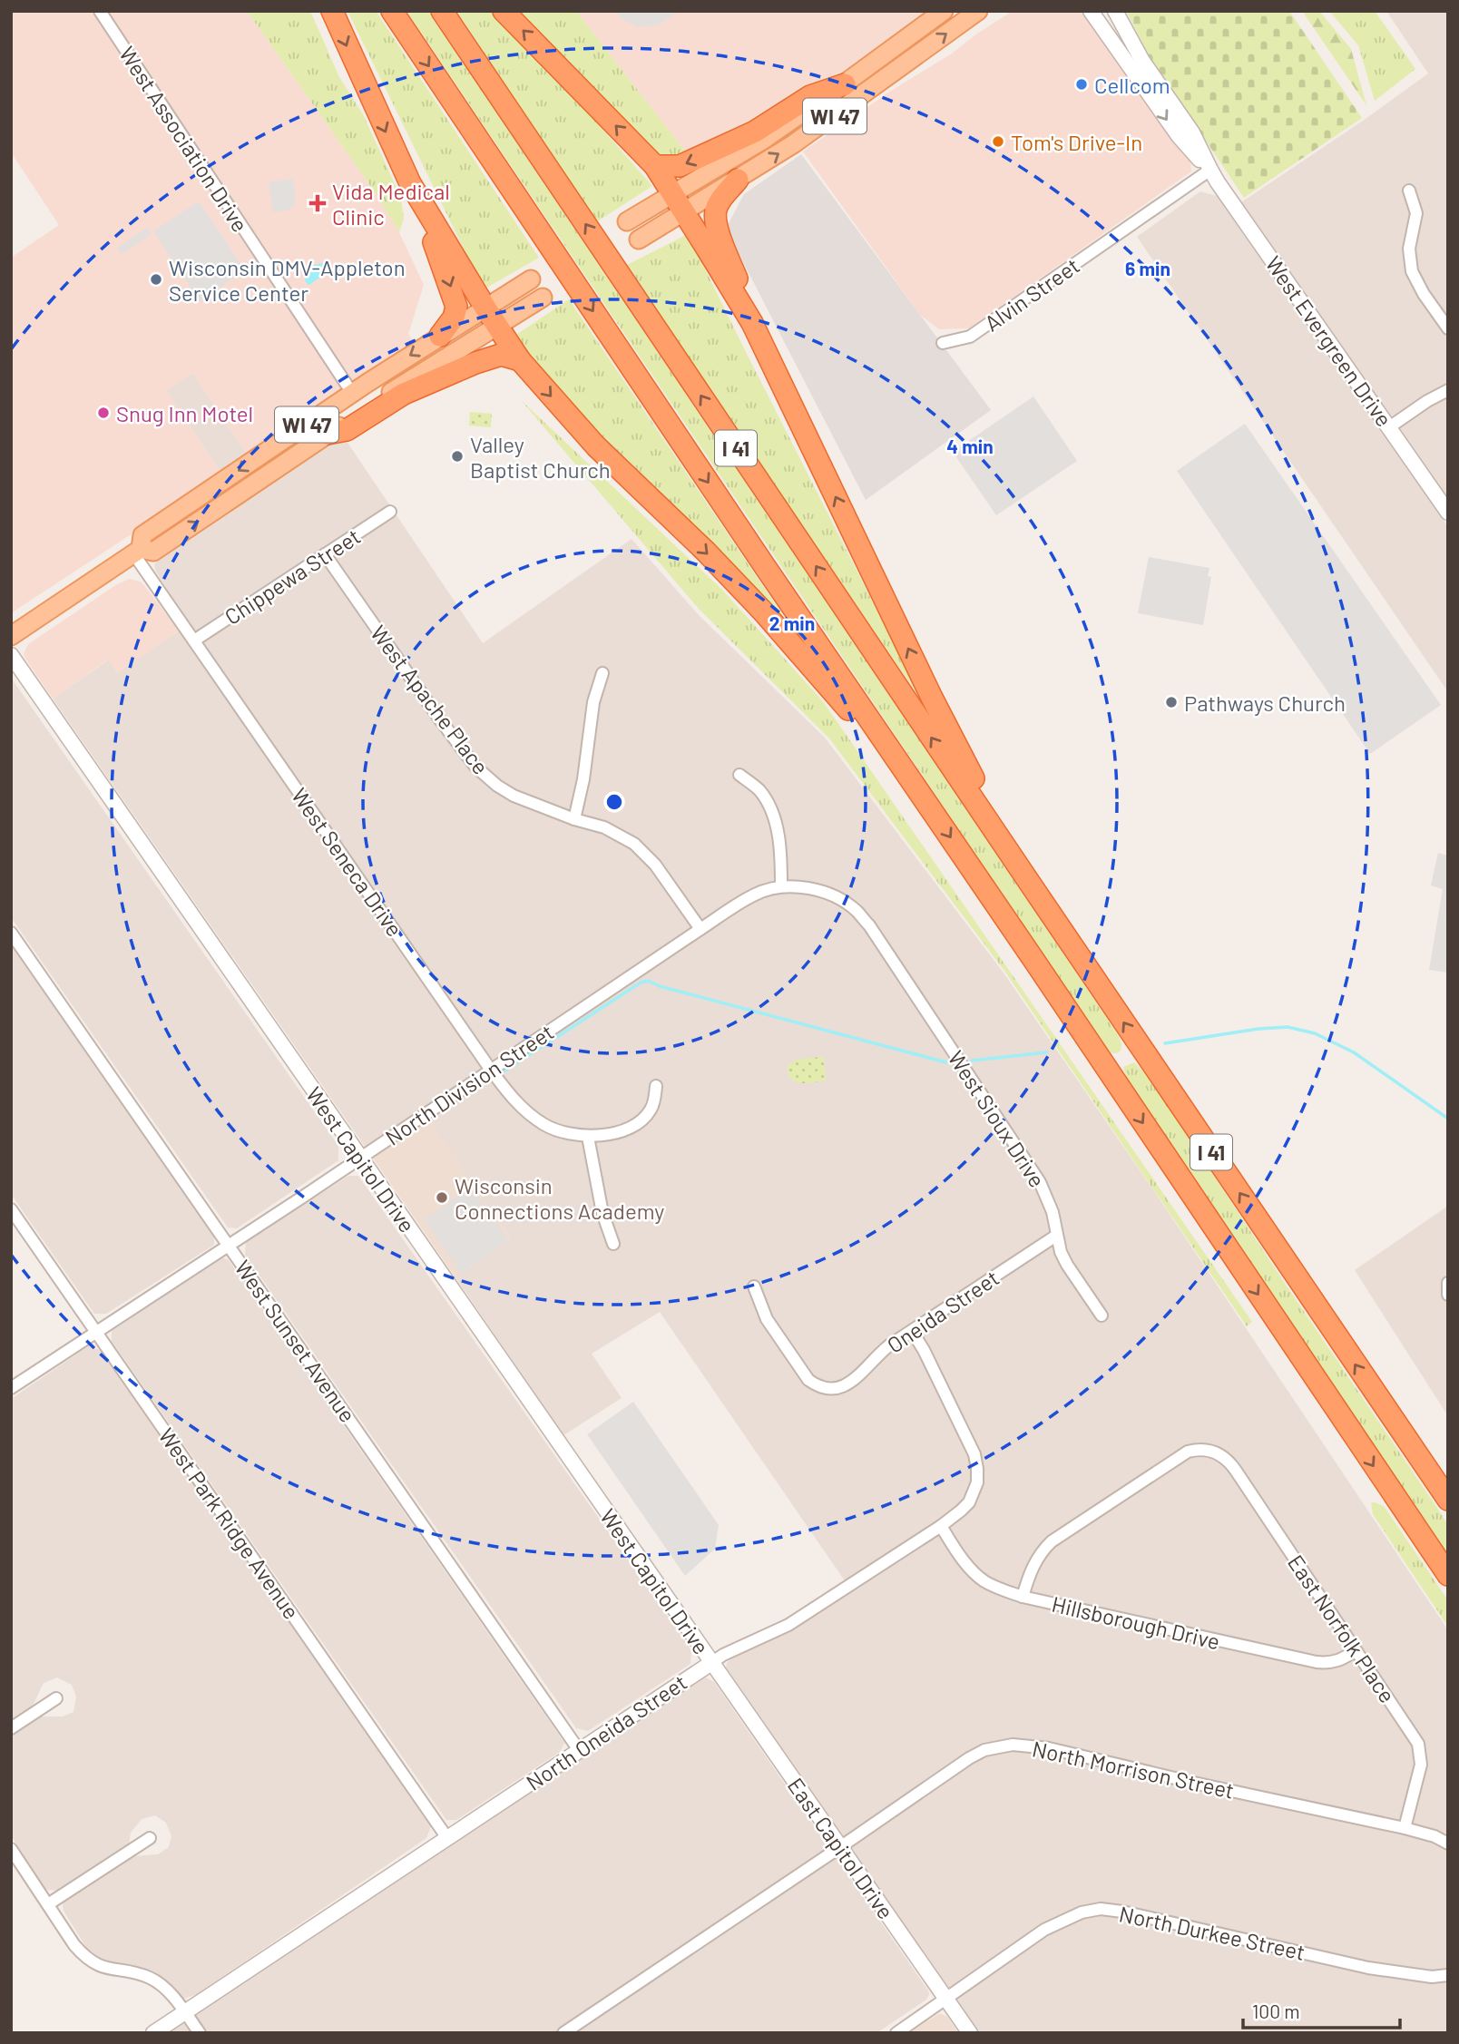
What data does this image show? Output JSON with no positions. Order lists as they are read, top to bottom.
{
  "streets": {
    "highway": ["I 41"],
    "main road": ["WI 47"],
    "street": [
      "West Association Drive",
      "Alvin Street",
      "West Evergreen Drive",
      "Chippewa Street",
      "West Apache Place",
      "West Seneca Drive",
      "North Division Street",
      "West Sioux Drive",
      "West Capitol Drive",
      "Oneida Street",
      "West Sunset Avenue",
      "West Park Ridge Avenue",
      "Hillsborough Drive",
      "East Norfolk Place",
      "North Oneida Street",
      "North Morrison Street",
      "East Capitol Drive",
      "North Durkee Street"
    ]
  },
  "crossings": [
    ["WI 47", "West Association Drive"],
    ["WI 47", "West Seneca Drive"],
    ["Alvin Street", "West Evergreen Drive"],
    ["Chippewa Street", "West Apache Place"],
    ["Chippewa Street", "West Seneca Drive"],
    ["West Apache Place", "North Division Street"],
    ["West Seneca Drive", "North Division Street"],
    ["North Division Street", "West Sioux Drive"],
    ["North Division Street", "West Capitol Drive"],
    ["North Division Street", "West Sunset Avenue"],
    ["North Division Street", "West Park Ridge Avenue"],
    ["West Sioux Drive", "Oneida Street"],
    ["West Capitol Drive", "North Oneida Street"],
    ["West Capitol Drive", "East Capitol Drive"],
    ["Oneida Street", "North Oneida Street"],
    ["West Sunset Avenue", "North Oneida Street"],
    ["West Park Ridge Avenue", "North Oneida Street"],
    ["Hillsborough Drive", "East Norfolk Place"],
    ["Hillsborough Drive", "North Oneida Street"],
    ["East Norfolk Place", "North Morrison Street"],
    ["North Oneida Street", "East Capitol Drive"],
    ["North Morrison Street", "East Capitol Drive"],
    ["East Capitol Drive", "North Durkee Street"]
  ],
  "places": {
    "other": [
      "Cellcom",
      "Tom's Drive-In",
      "Wisconsin DMV-Appleton Service Center",
      "Snug Inn Motel",
      "Valley Baptist Church",
      "Pathways Church",
      "Wisconsin Connections Academy"
    ],
    "health": ["Vida Medical Clinic"]
  },
  "scale_bar": "100 m",
  "rings": ["6 min", "4 min", "2 min"]
}
